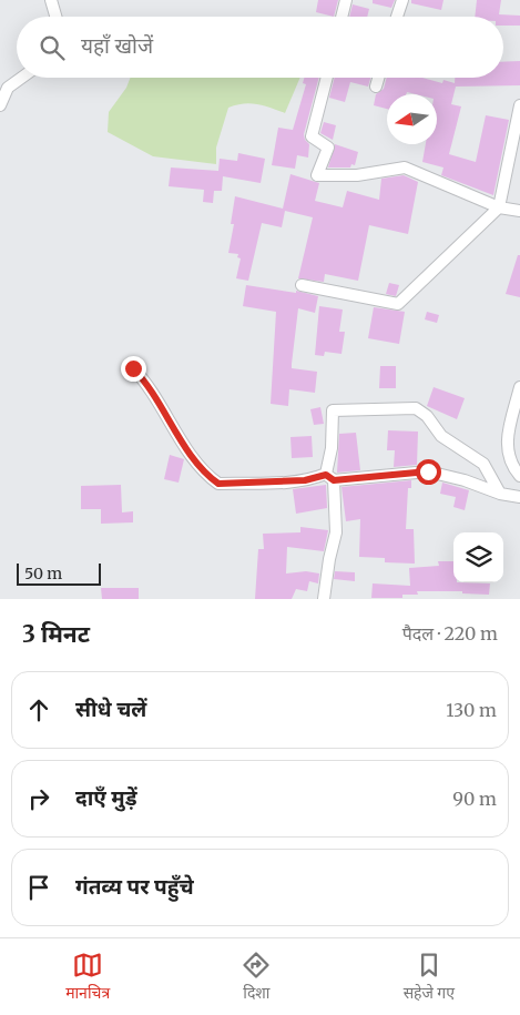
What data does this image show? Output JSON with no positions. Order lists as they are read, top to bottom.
{
  "scale_bar": "50 m",
  "north": "left",
  "page": {
    "search": "यहाँ खोजें",
    "scale": "50 m",
    "heading": ["3 मिनट", "पैदल · 220 m"],
    "list": [
      ["सीधे चलें", "130 m"],
      ["दाएँ मुड़ें", "90 m"],
      "गंतव्य पर पहुँचे"
    ],
    "nav": ["मानचित्र", "दिशा", "सहेजे गए"]
  }
}
